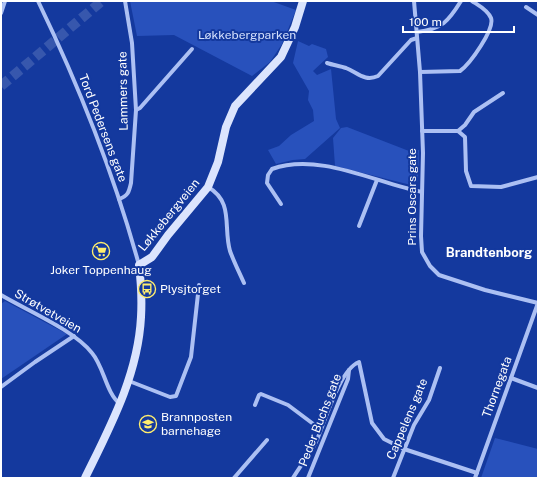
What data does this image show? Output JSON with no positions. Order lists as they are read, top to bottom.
{
  "streets": {
    "main road": ["Løkkebergveien"],
    "street": [
      "Lammers gate",
      "Tord Pedersens gate",
      "Prins Oscars gate",
      "Strøtvetveien",
      "Thornegata",
      "Cappelens gate",
      "Peder Buchs gate"
    ]
  },
  "crossings": [
    ["Lammers gate", "Tord Pedersens gate"],
    ["Tord Pedersens gate", "Løkkebergveien"],
    ["Prins Oscars gate", "Thornegata"],
    ["Løkkebergveien", "Strøtvetveien"],
    ["Cappelens gate", "Peder Buchs gate"]
  ],
  "districts": ["Brandtenborg"],
  "parks": ["Løkkebergparken"],
  "places": {
    "supermarket": ["Joker Toppenhaug"],
    "bus stop": ["Plysjtorget"],
    "school or university": ["Brannposten barnehage"]
  },
  "scale_bar": "100 m"
}
